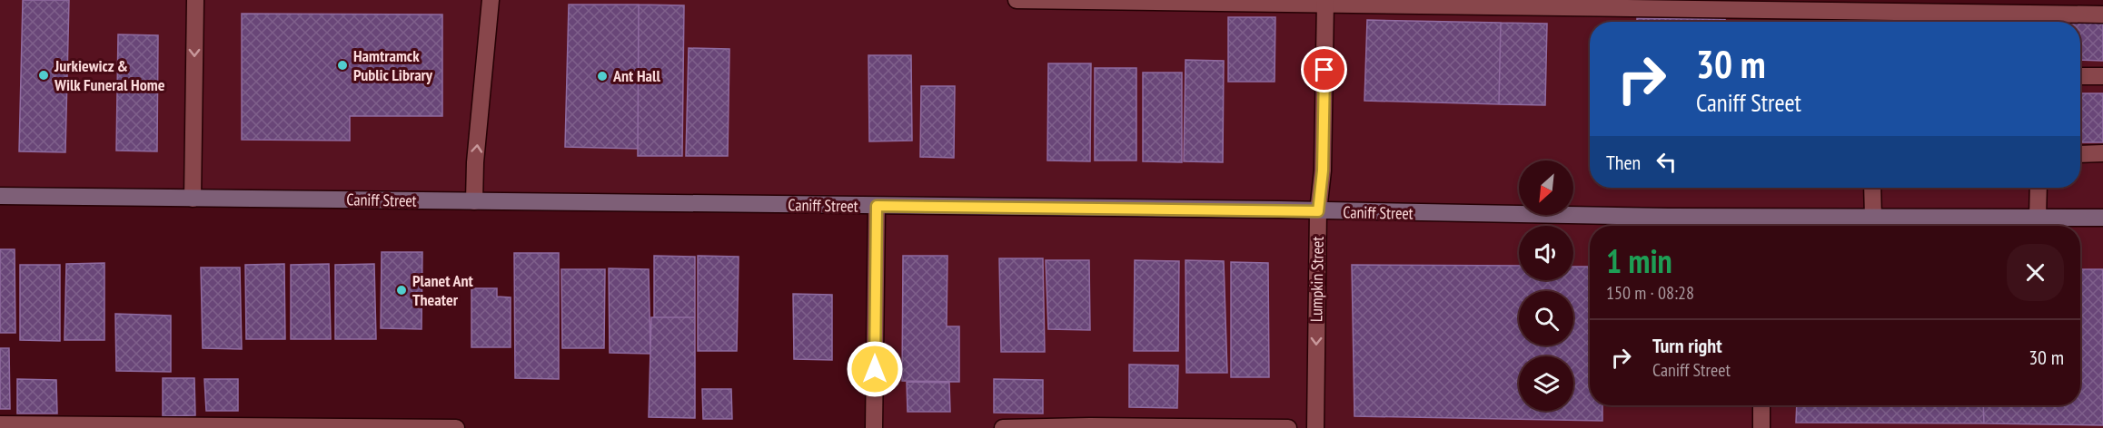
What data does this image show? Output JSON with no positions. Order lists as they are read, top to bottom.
{
  "streets": {
    "street": ["Caniff Street", "Lumpkin Street"]
  },
  "crossings": [
    ["Caniff Street", "Lumpkin Street"]
  ],
  "one_way": ["Lumpkin Street"],
  "places": [
    "Hamtramck Public Library",
    "Jurkiewicz & Wilk Funeral Home",
    "Ant Hall",
    "Planet Ant Theater"
  ],
  "north": "bottom left",
  "page": {
    "turn": ["30 m", "Caniff Street"],
    "then": "Then",
    "heading": ["1 min", "150 m · 08:28"],
    "list": [
      {
        "name": "Turn right",
        "note": "Caniff Street",
        "value": "30 m"
      }
    ]
  }
}
